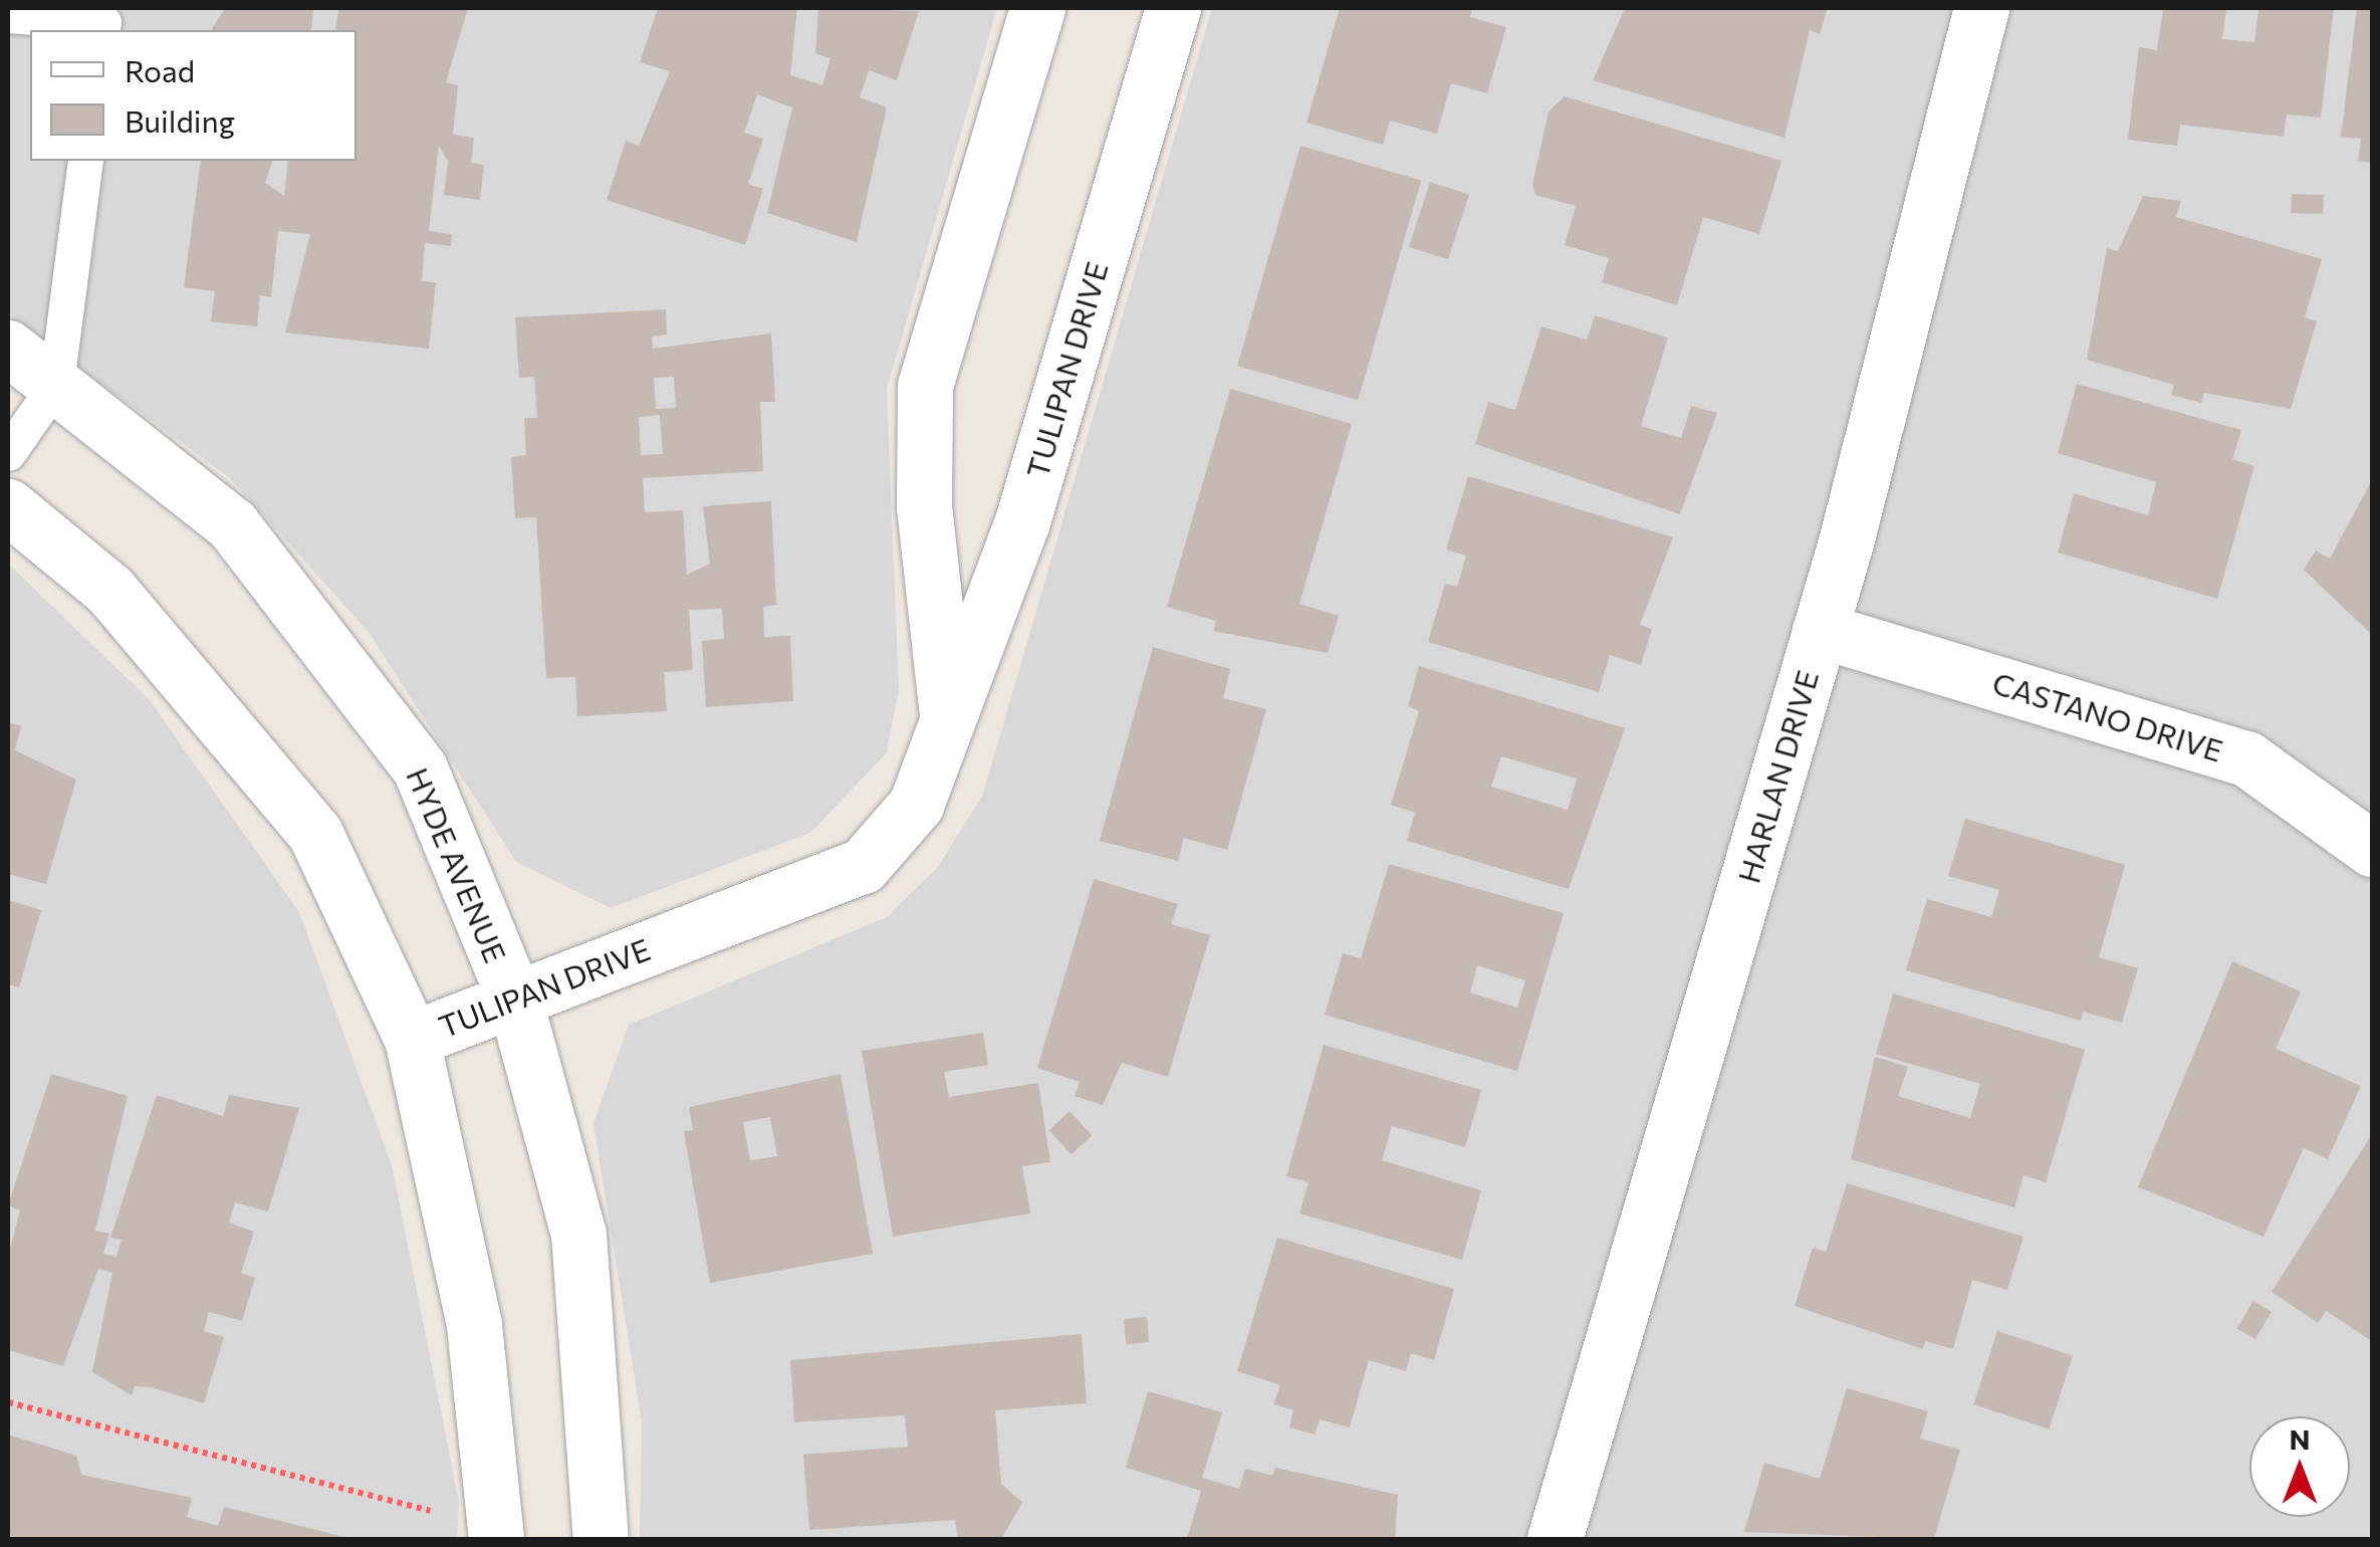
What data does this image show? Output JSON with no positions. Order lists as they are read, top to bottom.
{
  "streets": {
    "street": [
      "TULIPAN DRIVE",
      "CASTANO DRIVE",
      "HARLAN DRIVE",
      "HYDE AVENUE"
    ]
  },
  "crossings": [
    ["TULIPAN DRIVE", "HYDE AVENUE"],
    ["CASTANO DRIVE", "HARLAN DRIVE"]
  ],
  "legend": ["Road", "Building"],
  "north": "top"
}
